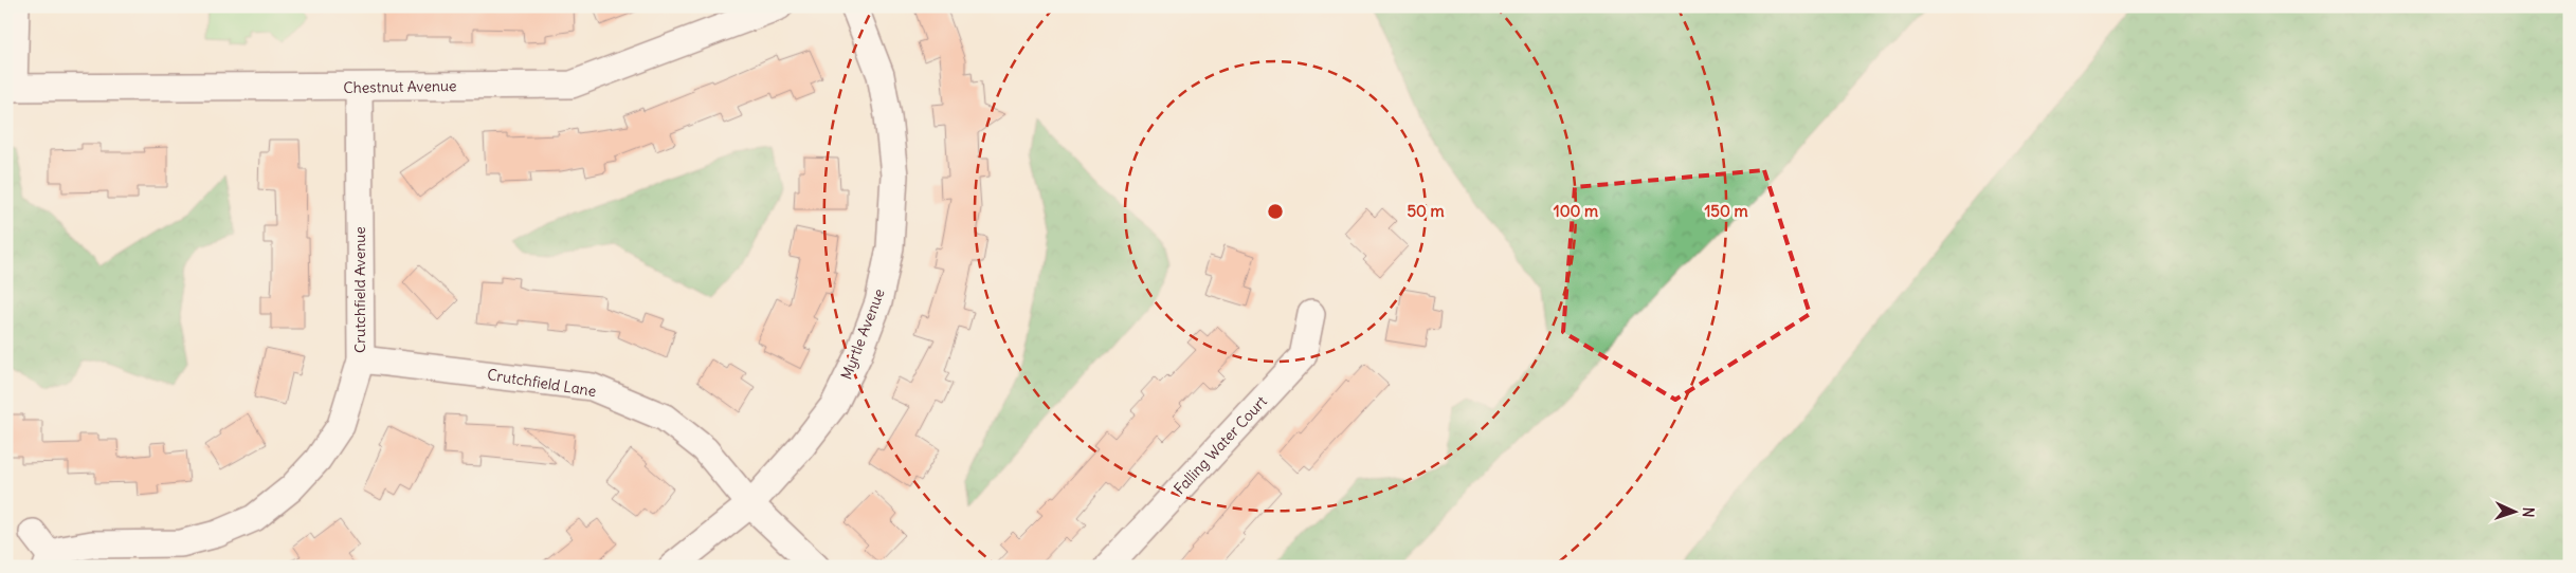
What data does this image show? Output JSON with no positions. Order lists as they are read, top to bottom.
{
  "streets": {
    "street": [
      "Chestnut Avenue",
      "Crutchfield Avenue",
      "Myrtle Avenue",
      "Crutchfield Lane",
      "Falling Water Court"
    ]
  },
  "crossings": [
    ["Chestnut Avenue", "Crutchfield Avenue"],
    ["Crutchfield Avenue", "Crutchfield Lane"],
    ["Myrtle Avenue", "Crutchfield Lane"]
  ],
  "north": "right",
  "rings": ["50 m", "100 m", "150 m"]
}
